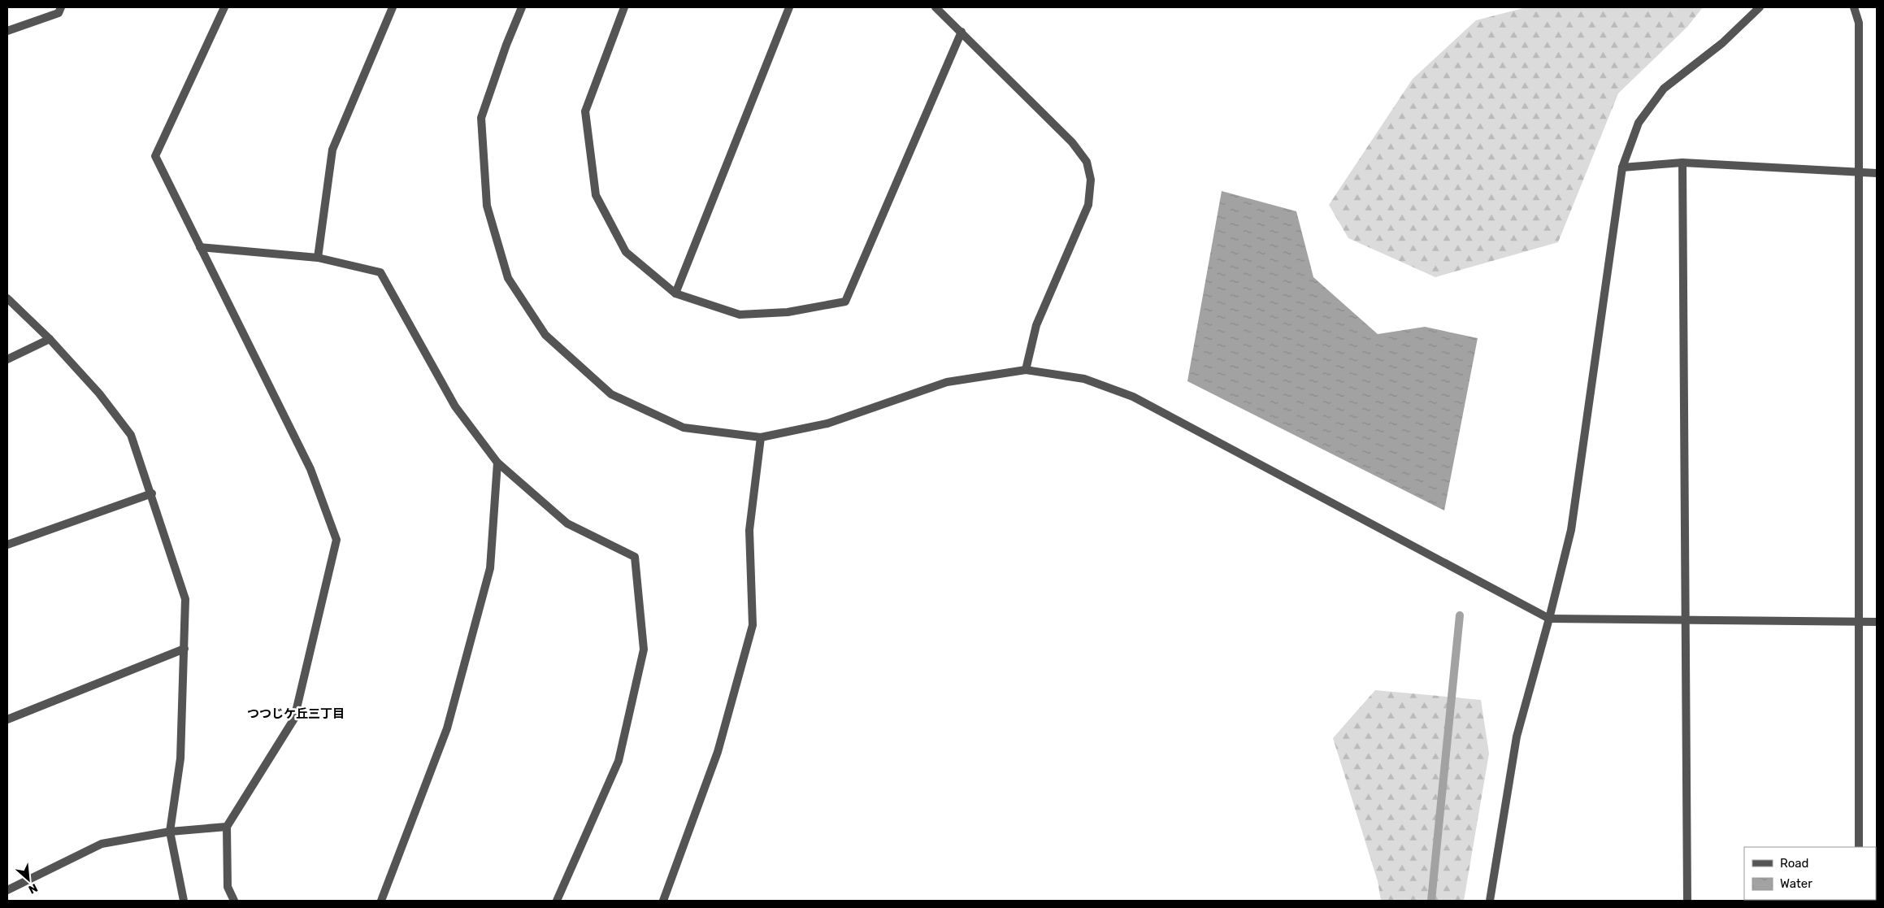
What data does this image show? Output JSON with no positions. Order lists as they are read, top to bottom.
{
  "districts": ["つつじケ丘三丁目"],
  "legend": ["Road", "Water"],
  "north": "bottom right"
}
